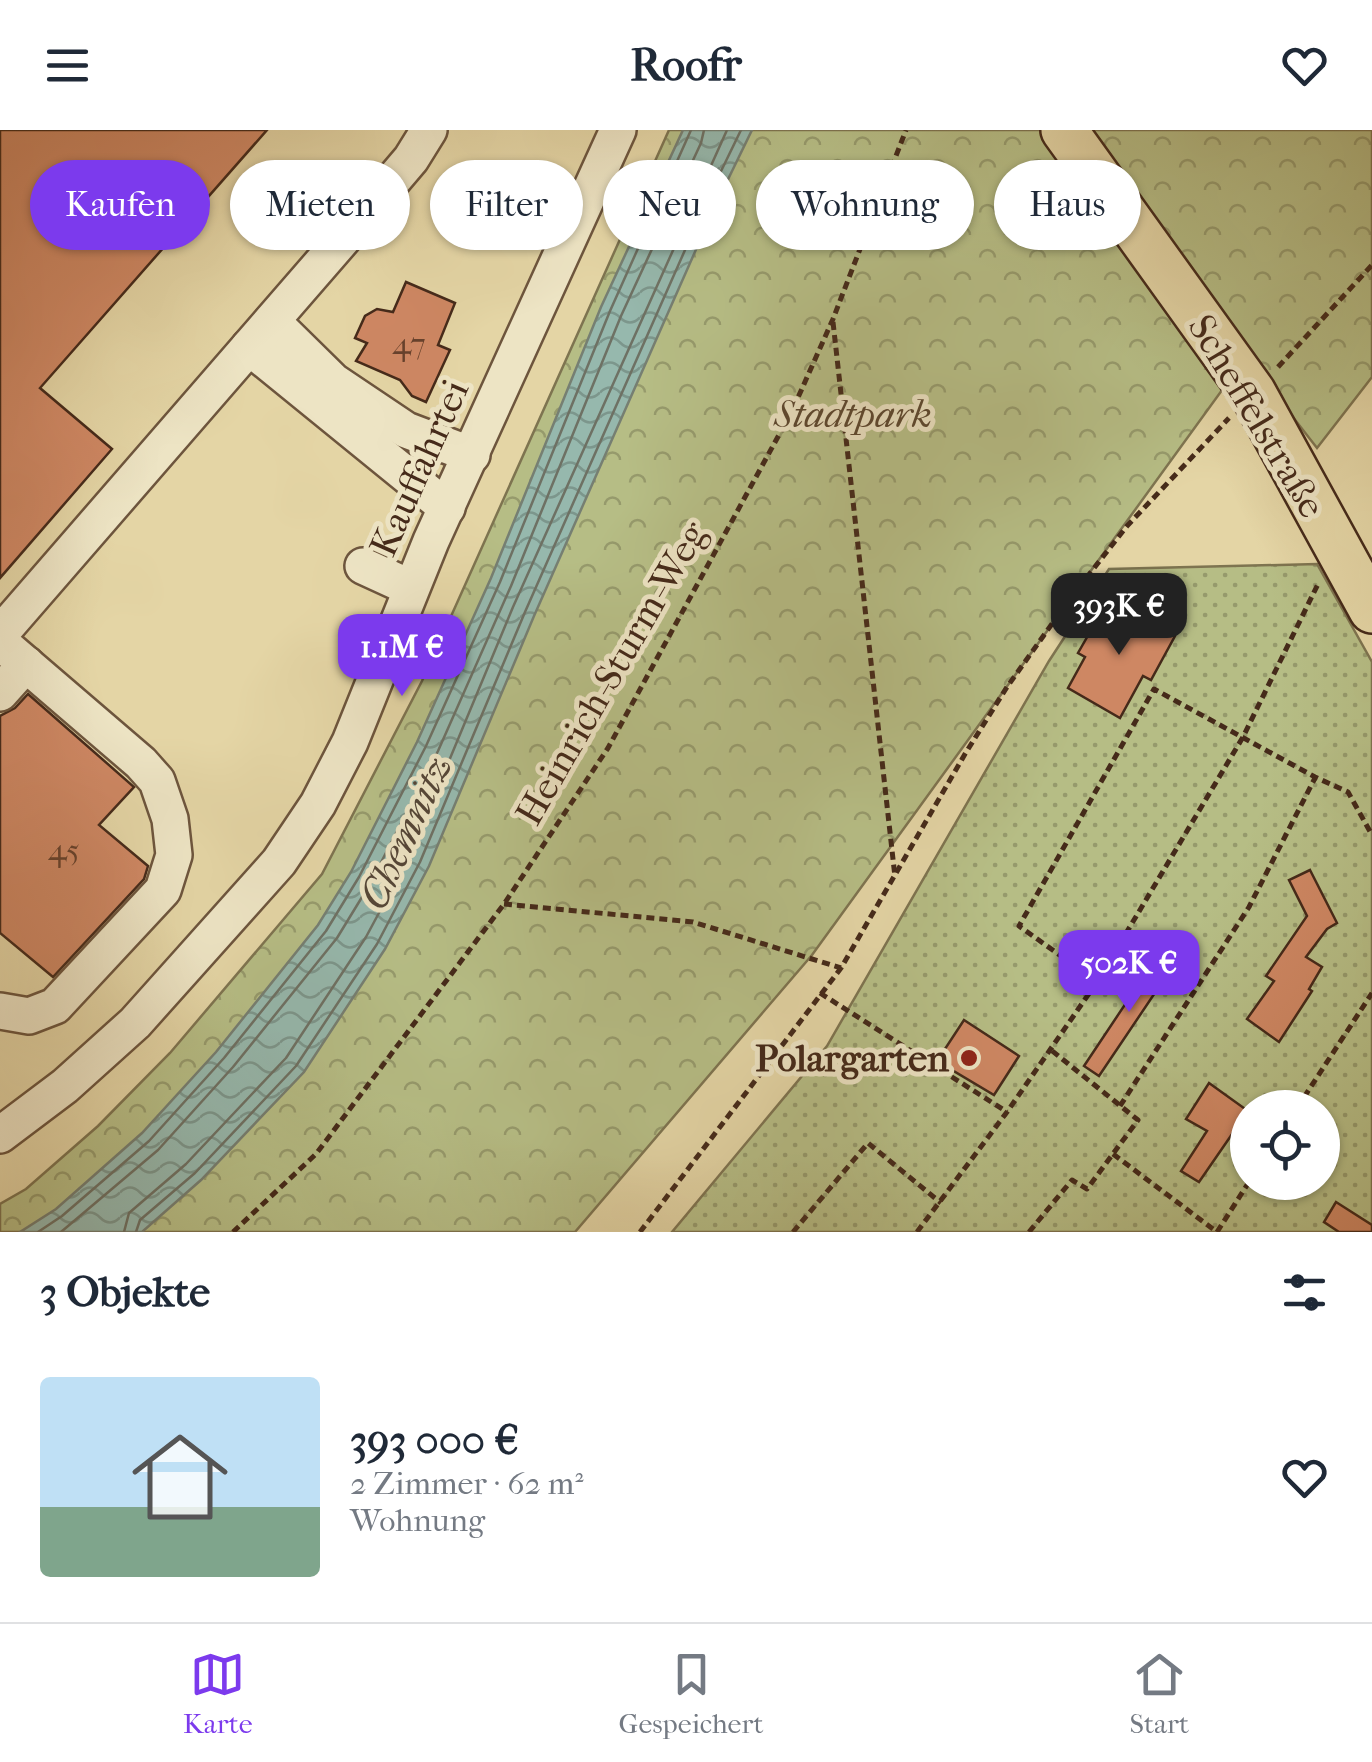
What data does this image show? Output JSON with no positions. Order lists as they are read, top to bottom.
{
  "streets": {
    "main road": ["Scheffelstraße"],
    "street": ["Kauffahrtei"],
    "path": ["Heinrich-Sturm-Weg"]
  },
  "water": ["Chemnitz"],
  "parks": ["Stadtpark"],
  "places": ["Polargarten"],
  "house_numbers": ["47", "45"],
  "page": {
    "header": "Roofr",
    "chip": [
      "Kaufen",
      "Mieten",
      "Filter",
      "Neu",
      "Wohnung",
      "Haus"
    ],
    "price": ["393K €", "1.1M €", "502K €"],
    "heading": "3 Objekte",
    "list": [
      {
        "name": "393 000 €",
        "note": "2 Zimmer · 62 m² · Wohnung"
      }
    ],
    "tabs": ["Karte", "Gespeichert", "Start"]
  }
}
